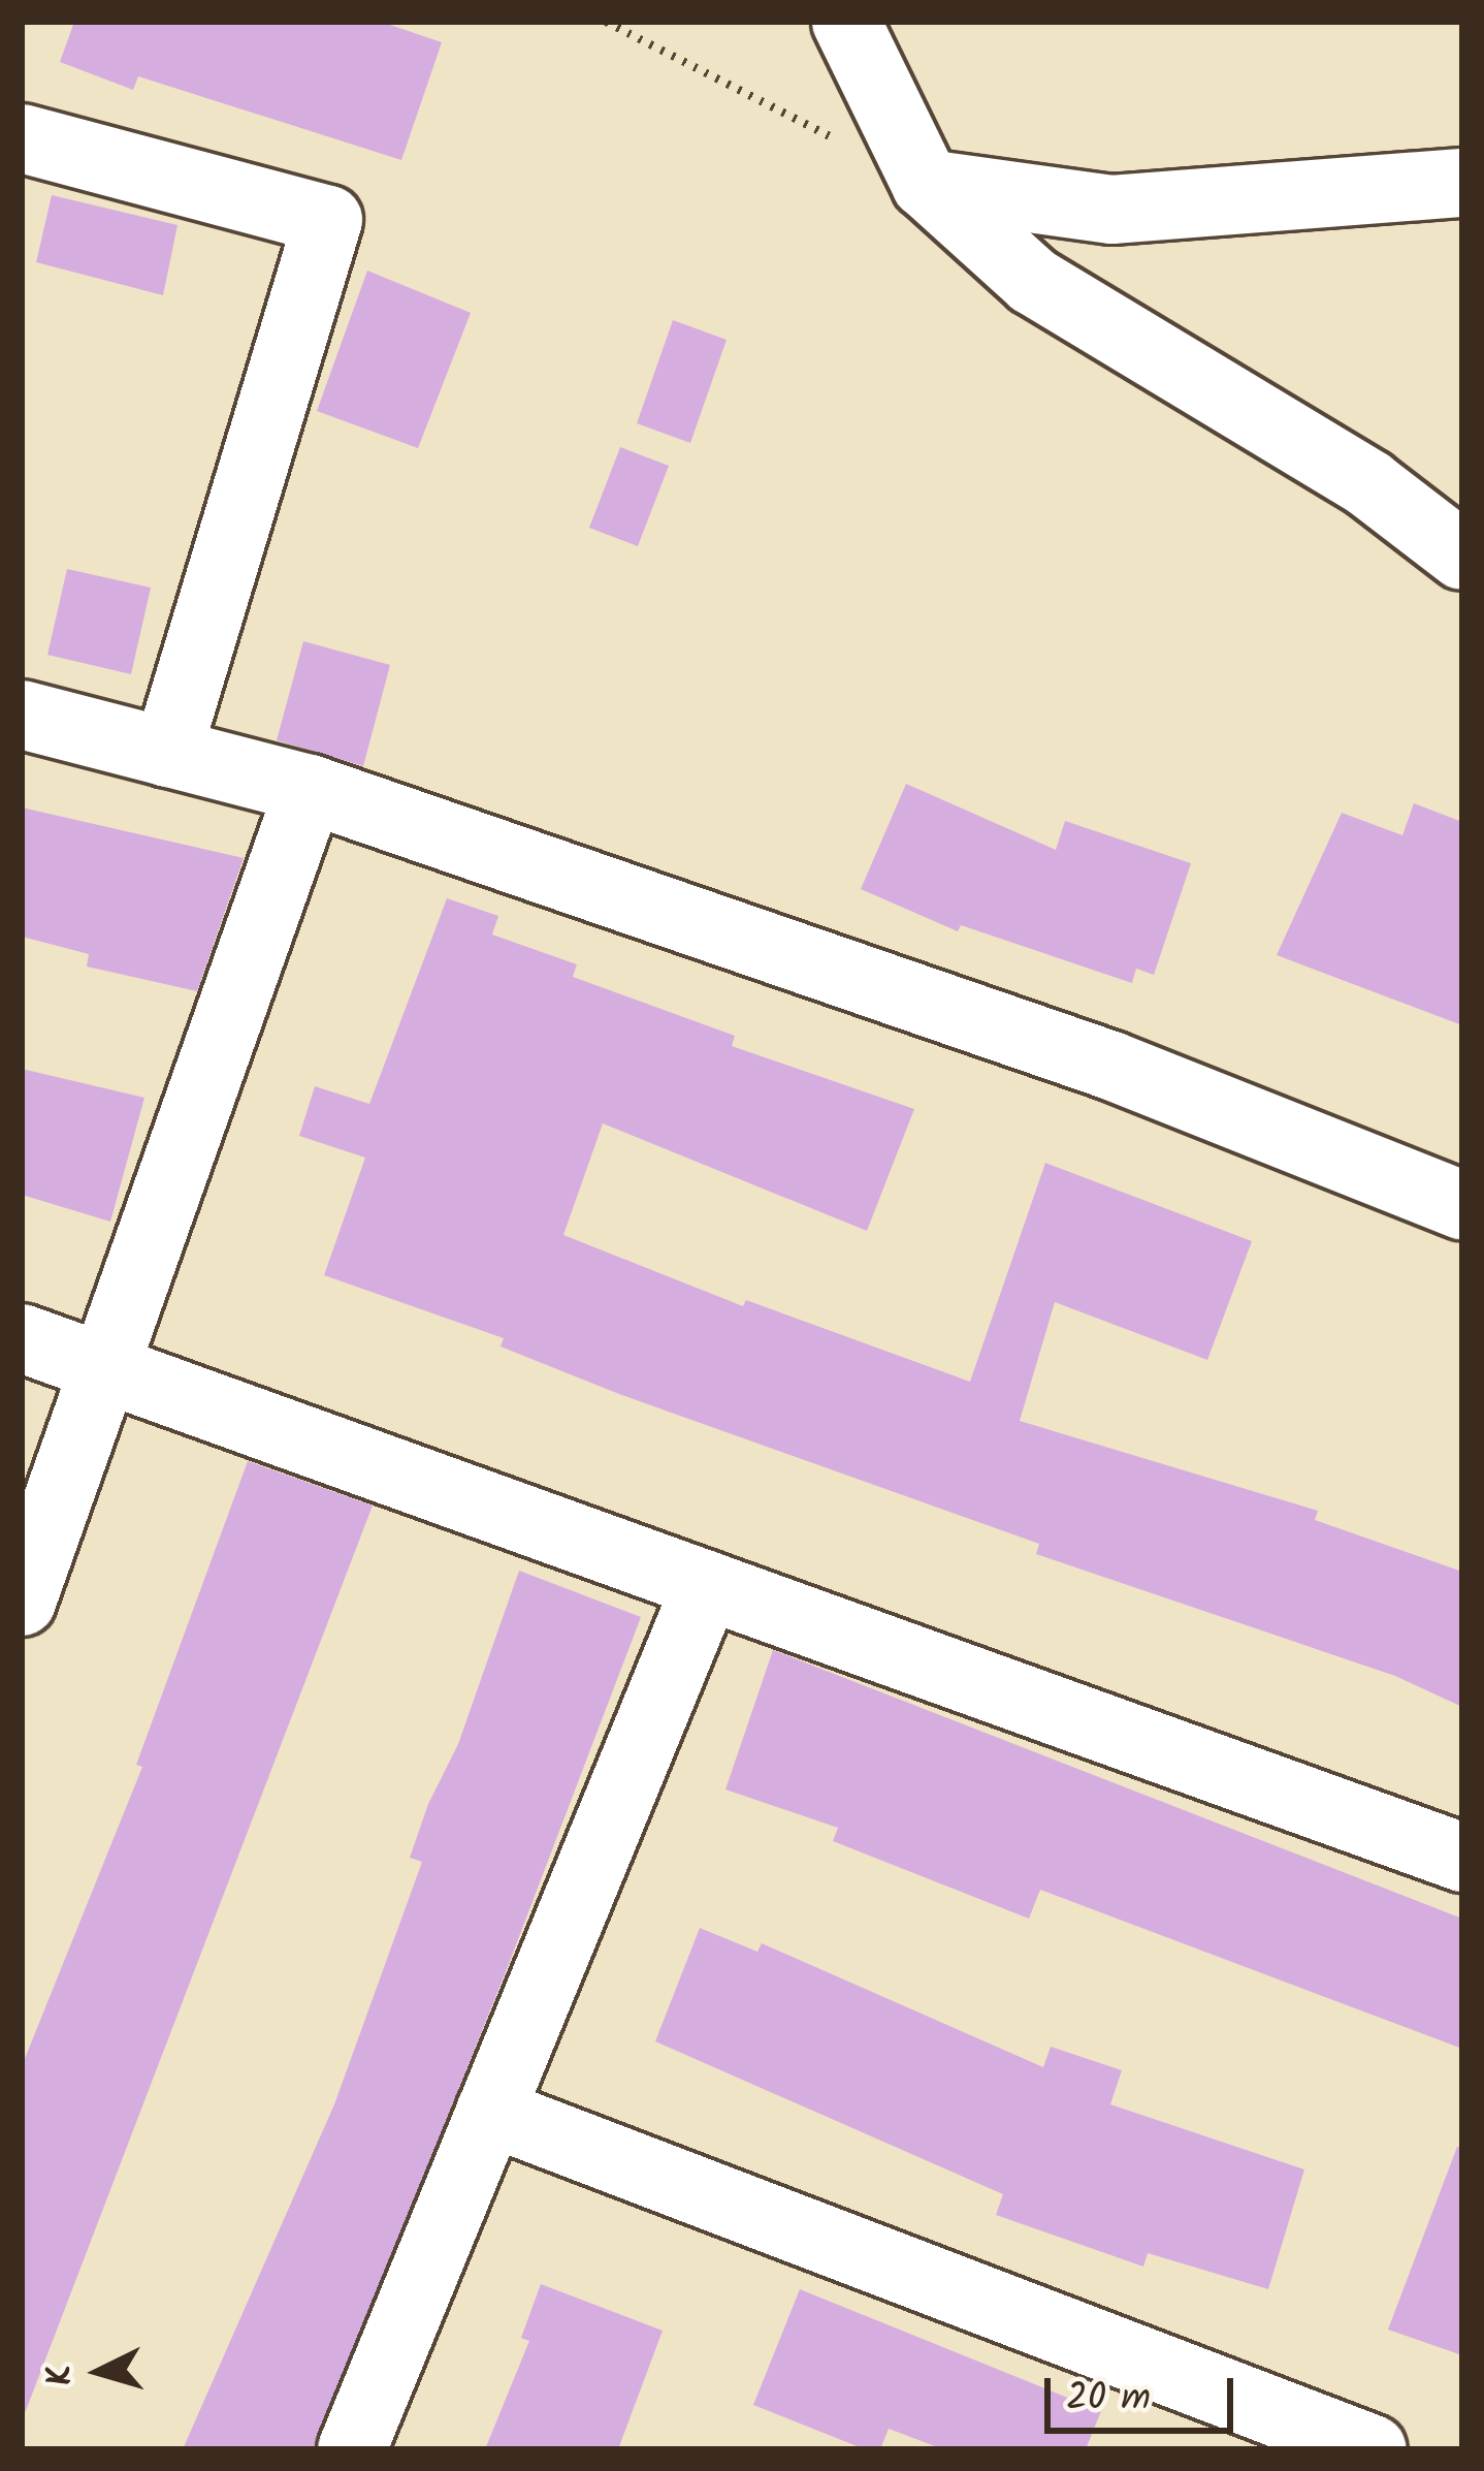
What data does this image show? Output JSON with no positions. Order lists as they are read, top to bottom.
{
  "scale_bar": "20 m",
  "north": "left"
}
